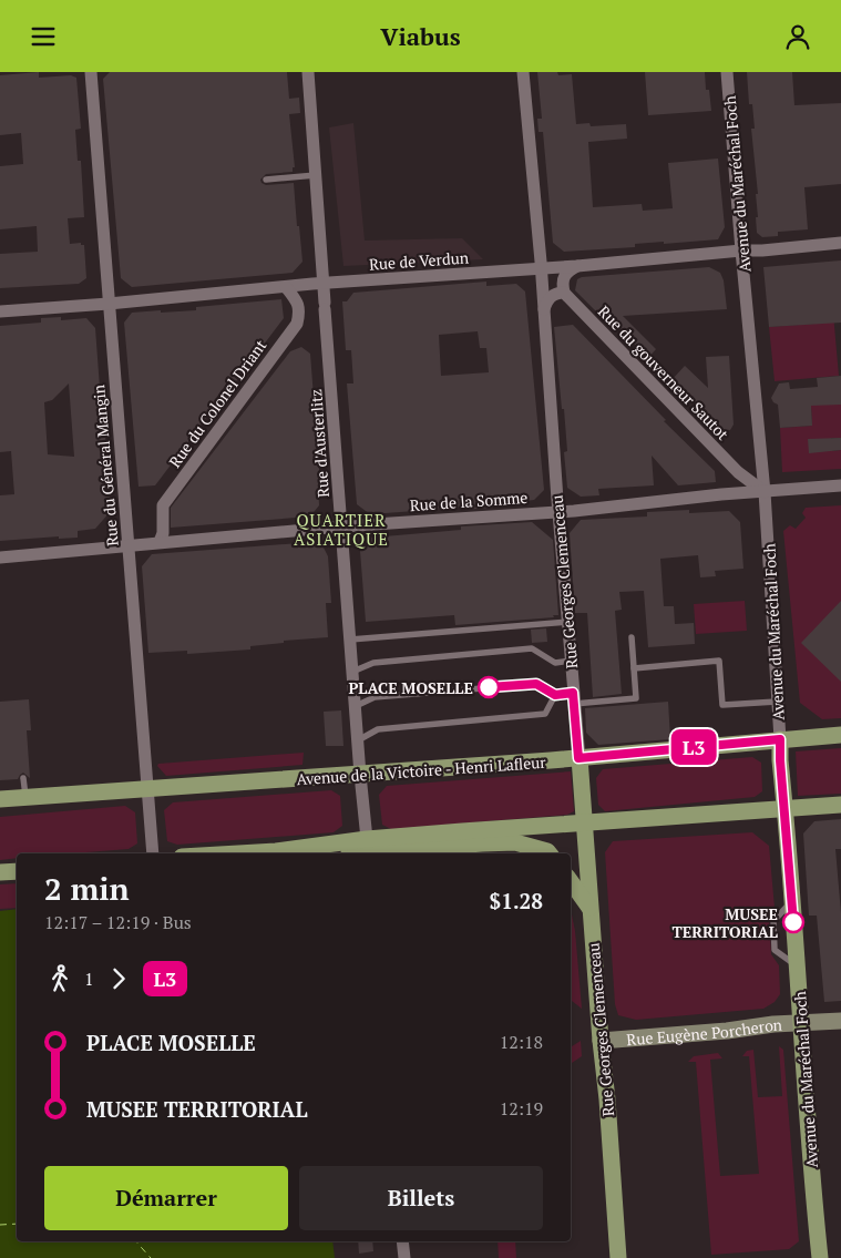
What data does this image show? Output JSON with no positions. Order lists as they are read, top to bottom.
{
  "streets": {
    "main road": ["Avenue du Maréchal Foch", "Rue Georges Clemenceau", "Avenue de la Victoire - Henri Lafleur"],
    "street": [
      "Rue de Verdun",
      "Rue du gouverneur Sautot",
      "Rue du Colonel Driant",
      "Rue d'Austerlitz",
      "Rue du Général Mangin",
      "Rue de la Somme",
      "Rue Eugène Porcheron"
    ]
  },
  "crossings": [
    ["Avenue du Maréchal Foch", "Rue de Verdun"],
    ["Avenue du Maréchal Foch", "Rue du gouverneur Sautot"],
    ["Avenue du Maréchal Foch", "Rue de la Somme"],
    ["Avenue du Maréchal Foch", "Avenue de la Victoire - Henri Lafleur"],
    ["Avenue du Maréchal Foch", "Rue Eugène Porcheron"],
    ["Rue de Verdun", "Rue du Colonel Driant"],
    ["Rue de Verdun", "Rue d'Austerlitz"],
    ["Rue de Verdun", "Rue du Général Mangin"],
    ["Rue de Verdun", "Rue Georges Clemenceau"],
    ["Rue du gouverneur Sautot", "Rue de la Somme"],
    ["Rue du Colonel Driant", "Rue de la Somme"],
    ["Rue d'Austerlitz", "Rue de la Somme"],
    ["Rue d'Austerlitz", "Avenue de la Victoire - Henri Lafleur"],
    ["Rue du Général Mangin", "Rue de la Somme"],
    ["Rue du Général Mangin", "Avenue de la Victoire - Henri Lafleur"],
    ["Rue de la Somme", "Rue Georges Clemenceau"],
    ["Rue Georges Clemenceau", "Avenue de la Victoire - Henri Lafleur"],
    ["Rue Georges Clemenceau", "Rue Eugène Porcheron"]
  ],
  "districts": ["QUARTIER ASIATIQUE"],
  "places": ["PLACE MOSELLE", "MUSEE TERRITORIAL"],
  "lines": ["bus line L3"],
  "page": {
    "header": "Viabus",
    "on_map": "L3",
    "heading": ["2 min", "12:17 – 12:19 · Bus", "$1.28"],
    "legs": ["1", "L3"],
    "list": [
      {
        "name": "PLACE MOSELLE",
        "value": "12:18"
      },
      {
        "name": "MUSEE TERRITORIAL",
        "value": "12:19"
      }
    ],
    "buttons": ["Démarrer", "Billets"]
  }
}
